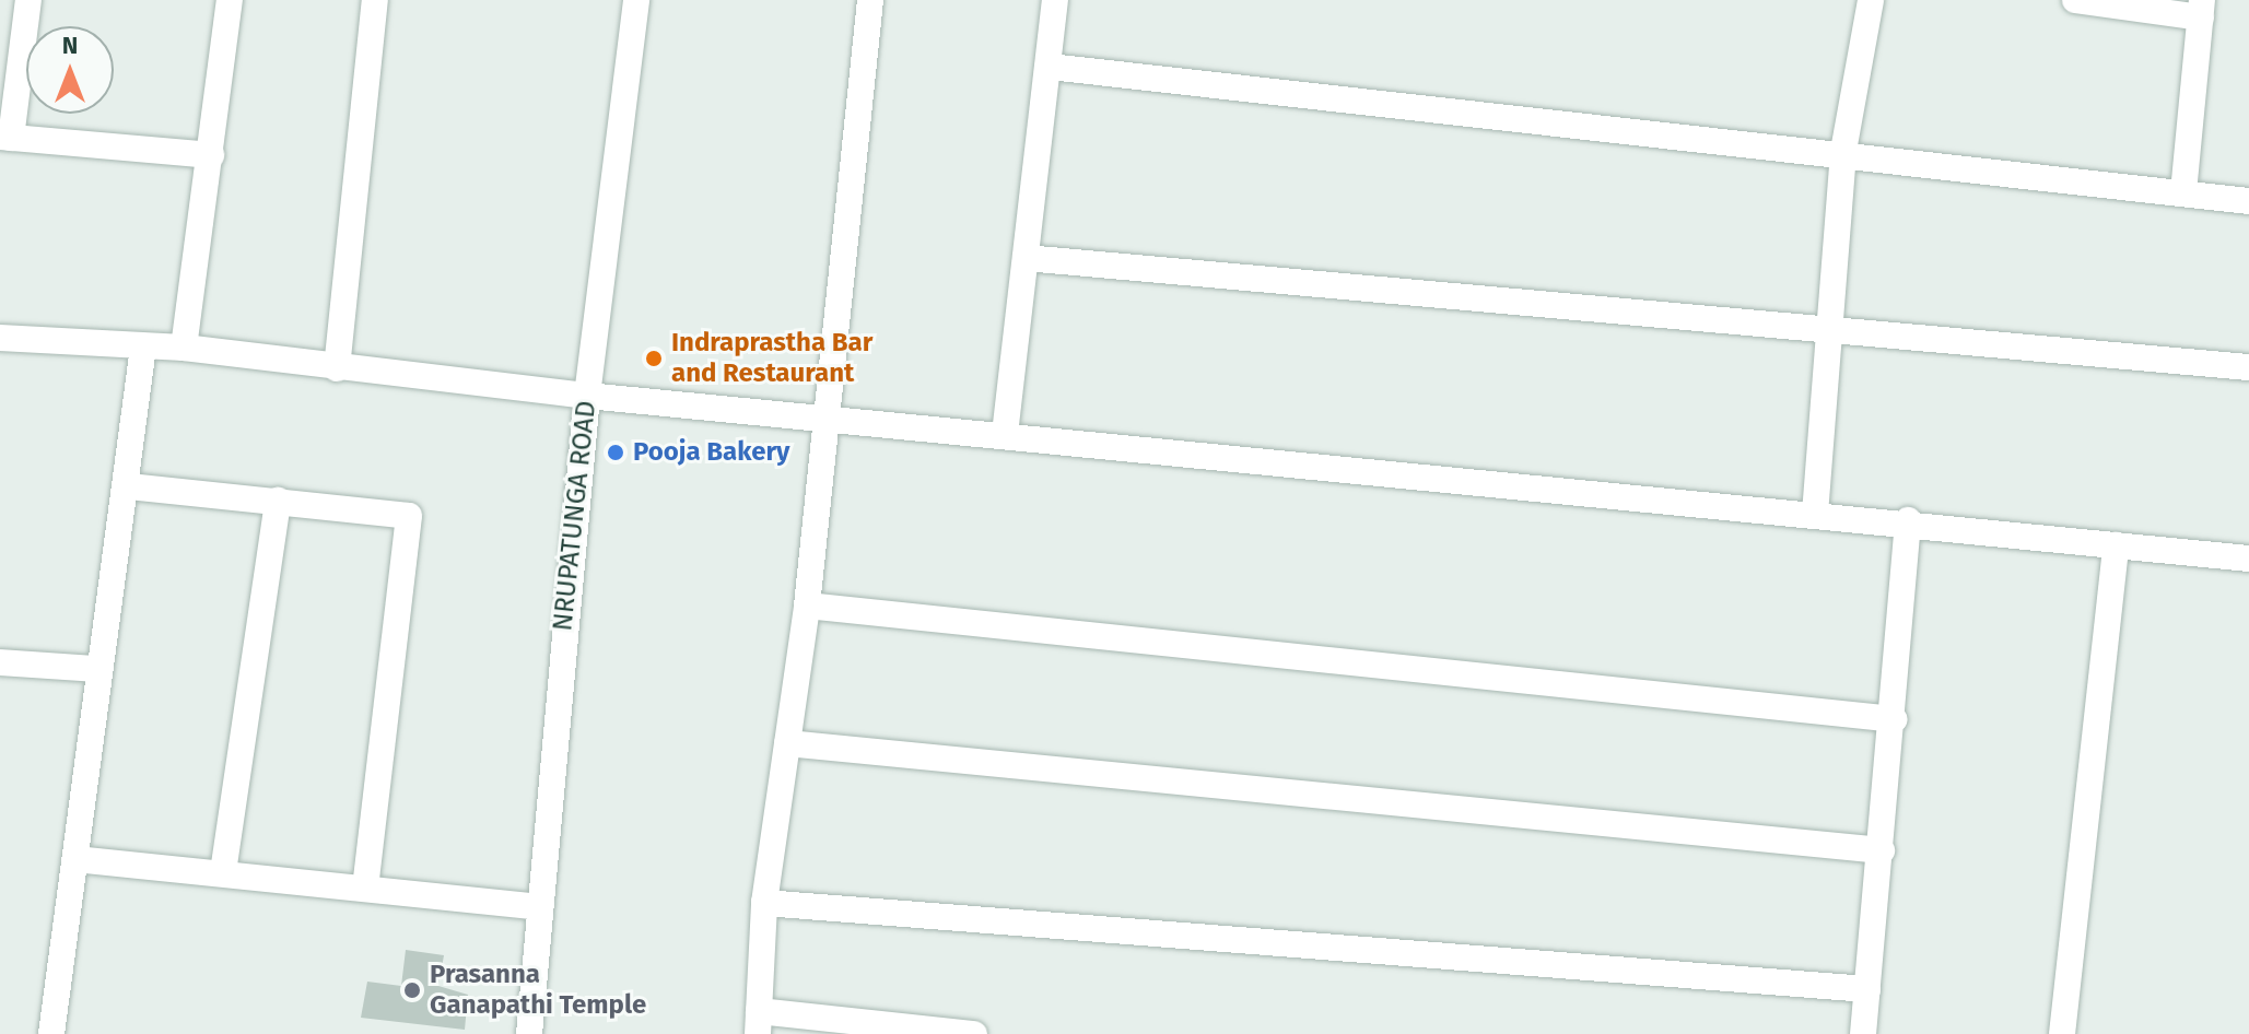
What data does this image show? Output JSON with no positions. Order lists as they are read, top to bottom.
{
  "streets": {
    "street": ["NRUPATUNGA ROAD"]
  },
  "places": ["Indraprastha Bar and Restaurant", "Pooja Bakery", "Prasanna Ganapathi Temple"],
  "north": "top"
}
